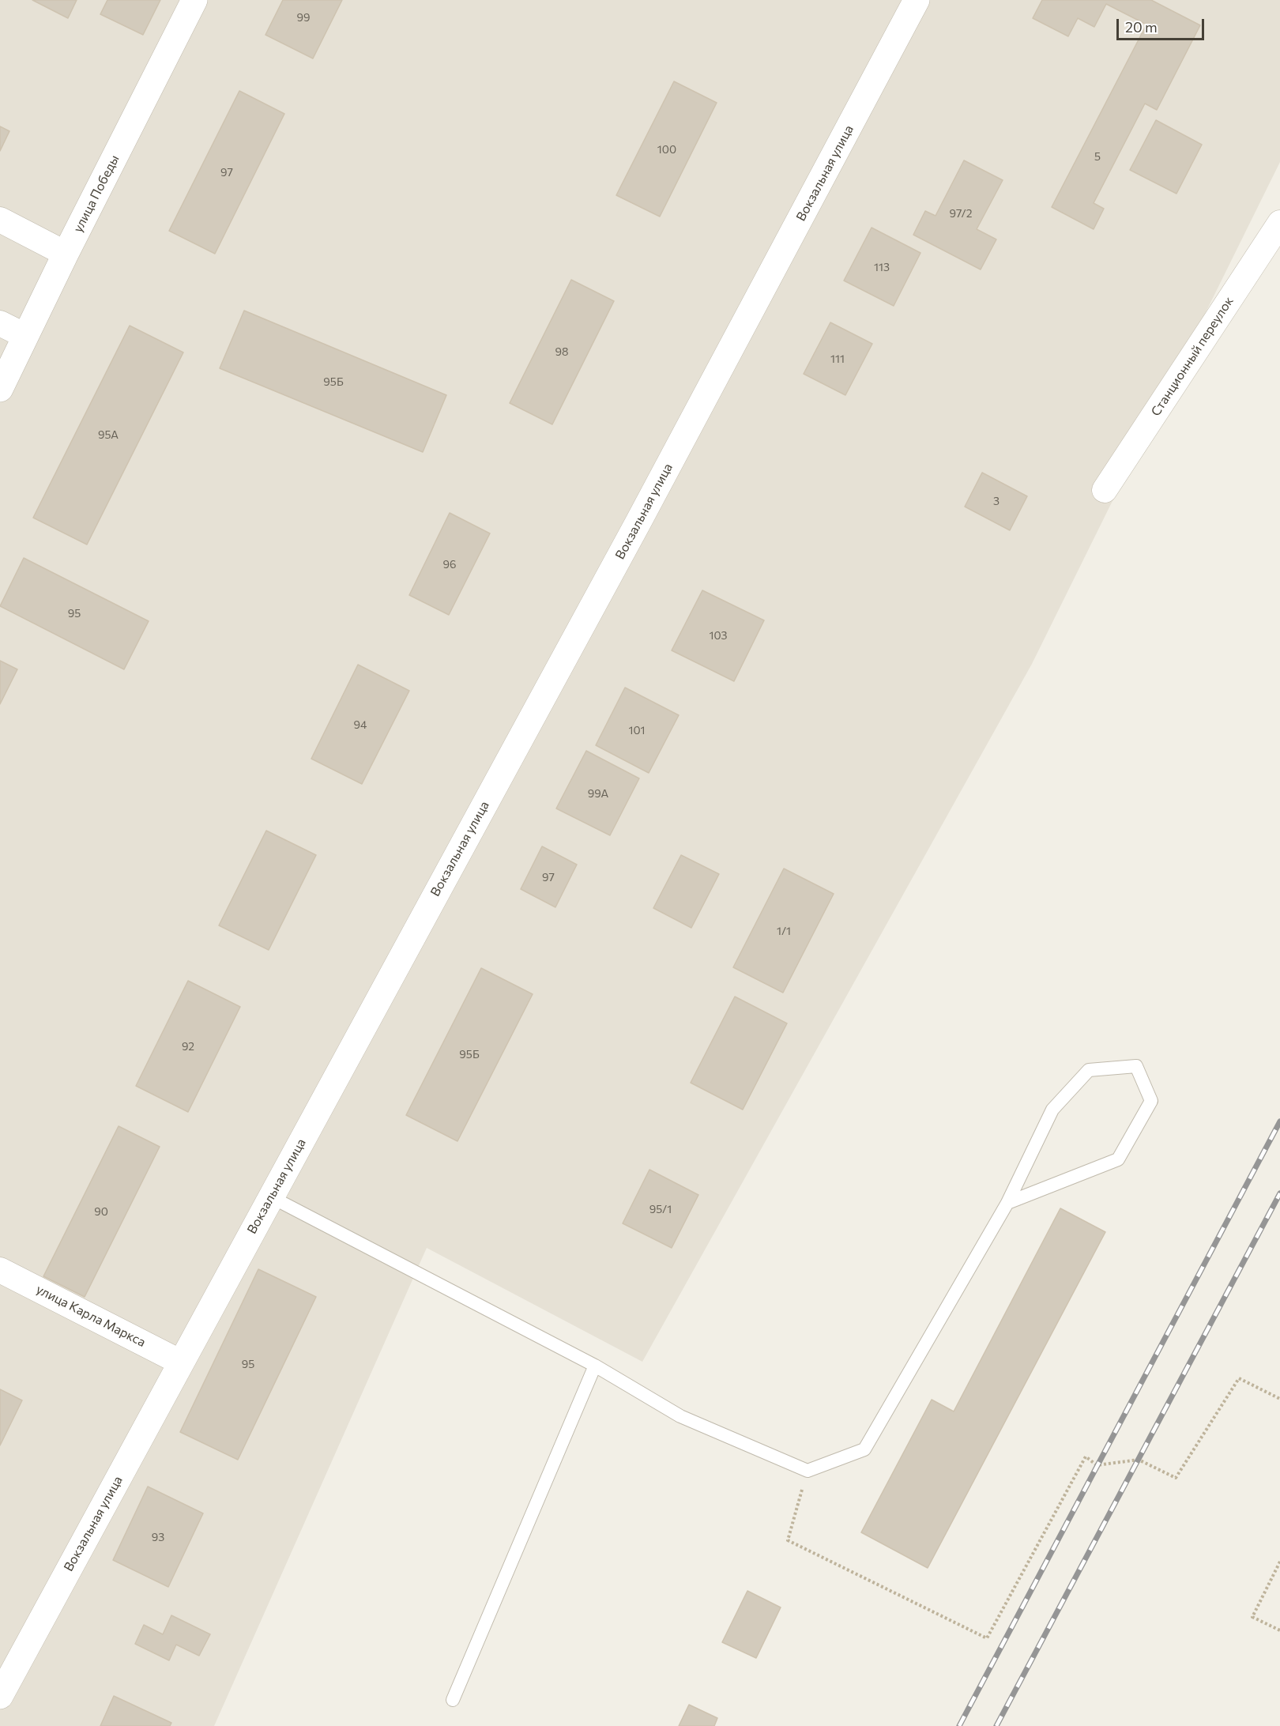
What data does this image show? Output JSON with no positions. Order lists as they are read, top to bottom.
{
  "streets": {
    "street": [
      "Вокзальная улица",
      "улица Победы",
      "Станционный переулок",
      "улица Карла Маркса"
    ]
  },
  "crossings": [
    ["Вокзальная улица", "улица Карла Маркса"]
  ],
  "house_numbers": [
    "99",
    "100",
    "5",
    "97",
    "97/2",
    "113",
    "98",
    "111",
    "95Б",
    "95А",
    "3",
    "96",
    "95",
    "103",
    "94",
    "101",
    "99А",
    "97",
    "1/1",
    "92",
    "95Б",
    "95/1",
    "90",
    "95",
    "93"
  ],
  "scale_bar": "20 m"
}
